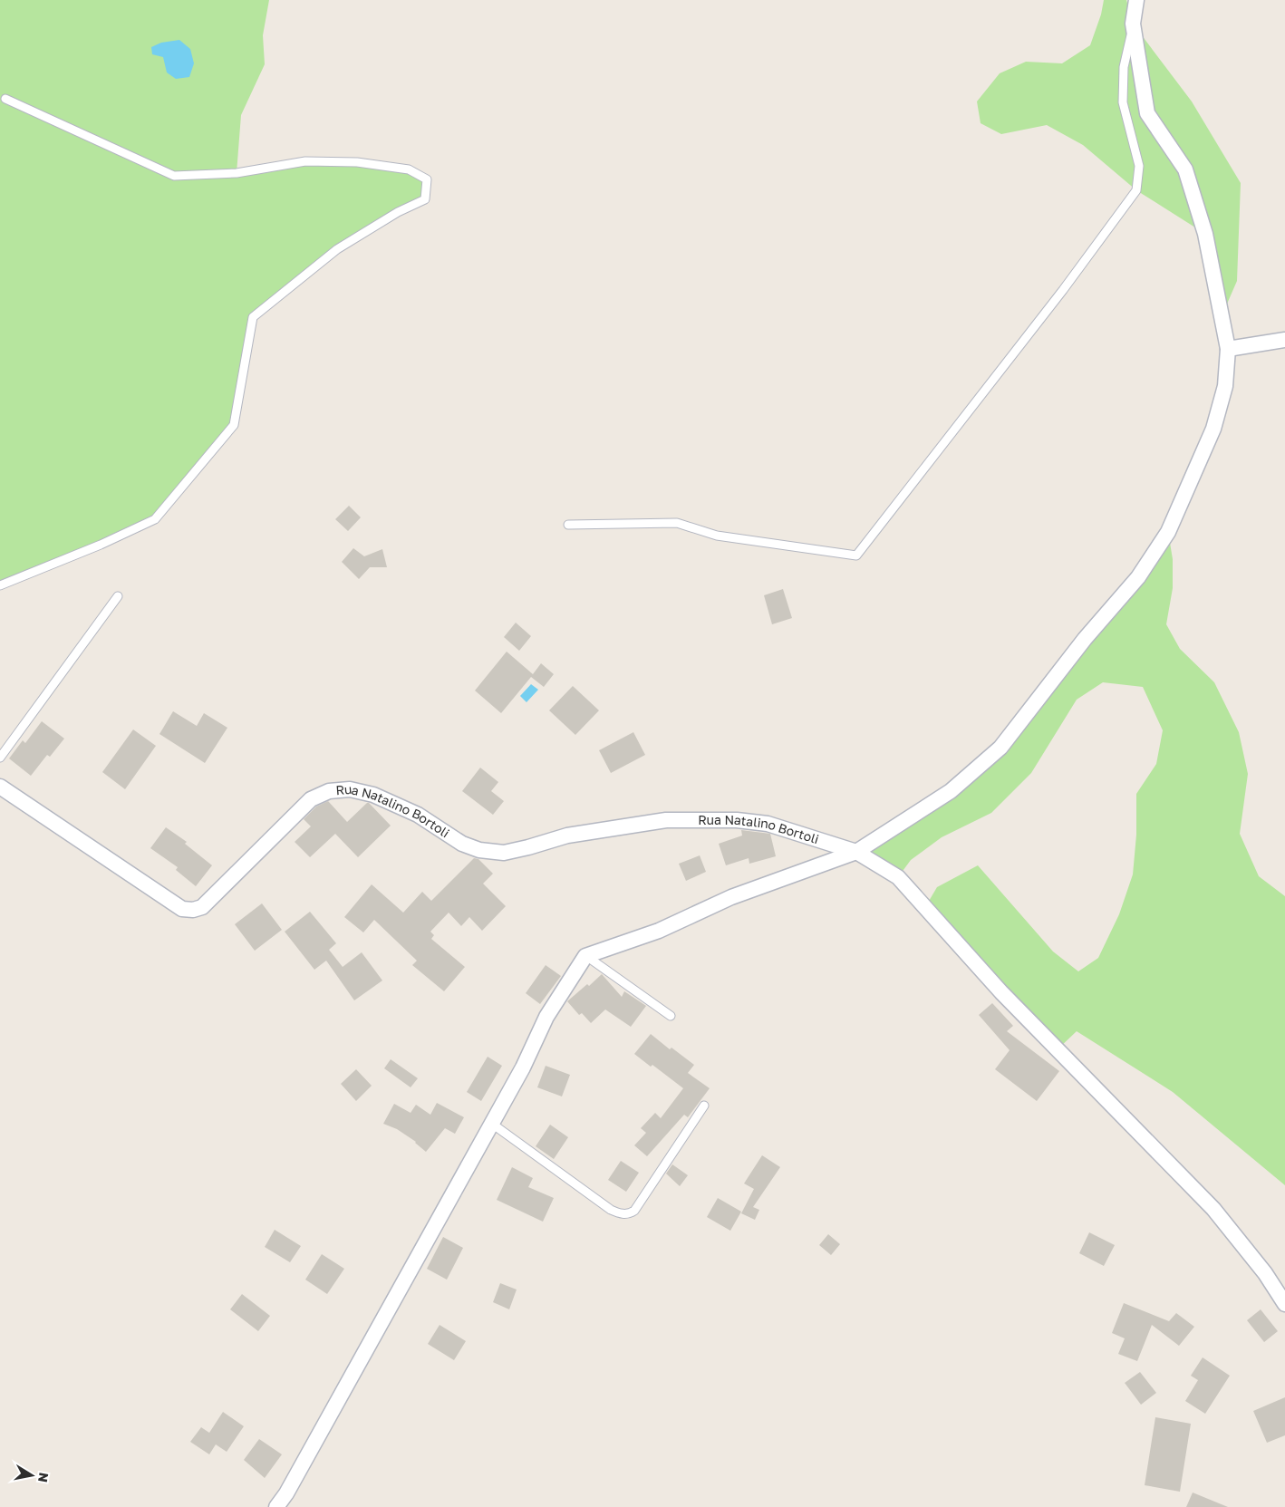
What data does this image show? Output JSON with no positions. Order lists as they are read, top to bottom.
{
  "streets": {
    "street": ["Rua Natalino Bortoli"]
  },
  "north": "right"
}
